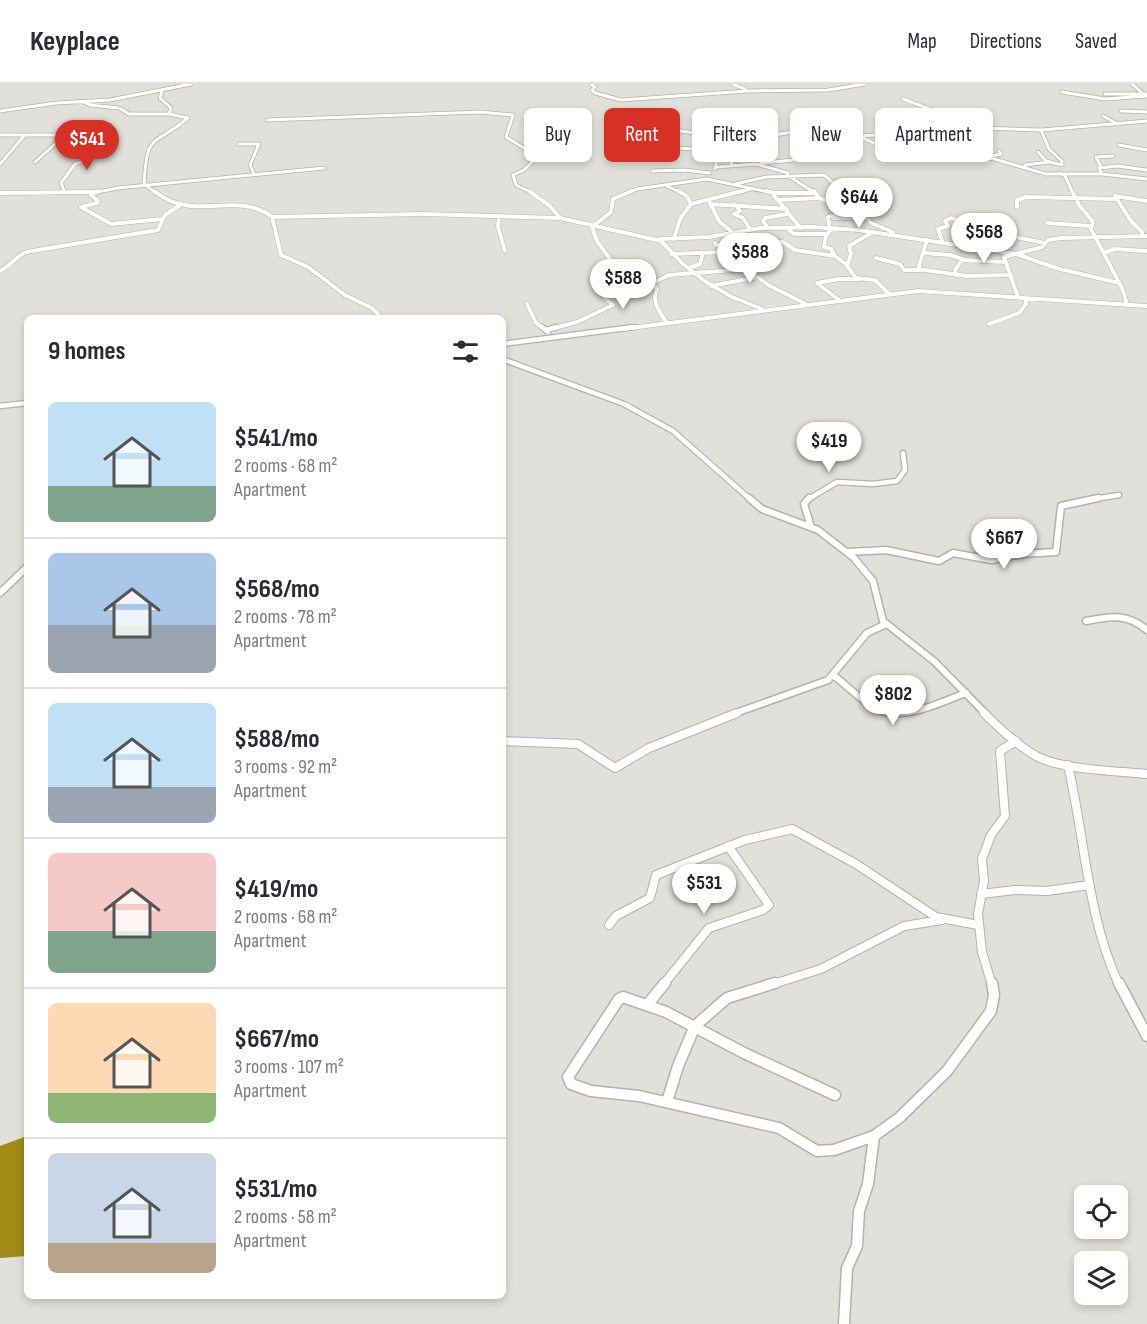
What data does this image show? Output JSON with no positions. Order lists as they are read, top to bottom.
{
  "page": {
    "header": "Keyplace",
    "nav": ["Map", "Directions", "Saved"],
    "chip": [
      "Buy",
      "Rent",
      "Filters",
      "New",
      "Apartment"
    ],
    "price": [
      "$541",
      "$644",
      "$568",
      "$588",
      "$588",
      "$419",
      "$667",
      "$802",
      "$531"
    ],
    "heading": "9 homes",
    "list": [
      {
        "name": "$541/mo",
        "note": "2 rooms · 68 m² · Apartment"
      },
      {
        "name": "$568/mo",
        "note": "2 rooms · 78 m² · Apartment"
      },
      {
        "name": "$588/mo",
        "note": "3 rooms · 92 m² · Apartment"
      },
      {
        "name": "$419/mo",
        "note": "2 rooms · 68 m² · Apartment"
      },
      {
        "name": "$667/mo",
        "note": "3 rooms · 107 m² · Apartment"
      },
      {
        "name": "$531/mo",
        "note": "2 rooms · 58 m² · Apartment"
      }
    ]
  }
}
